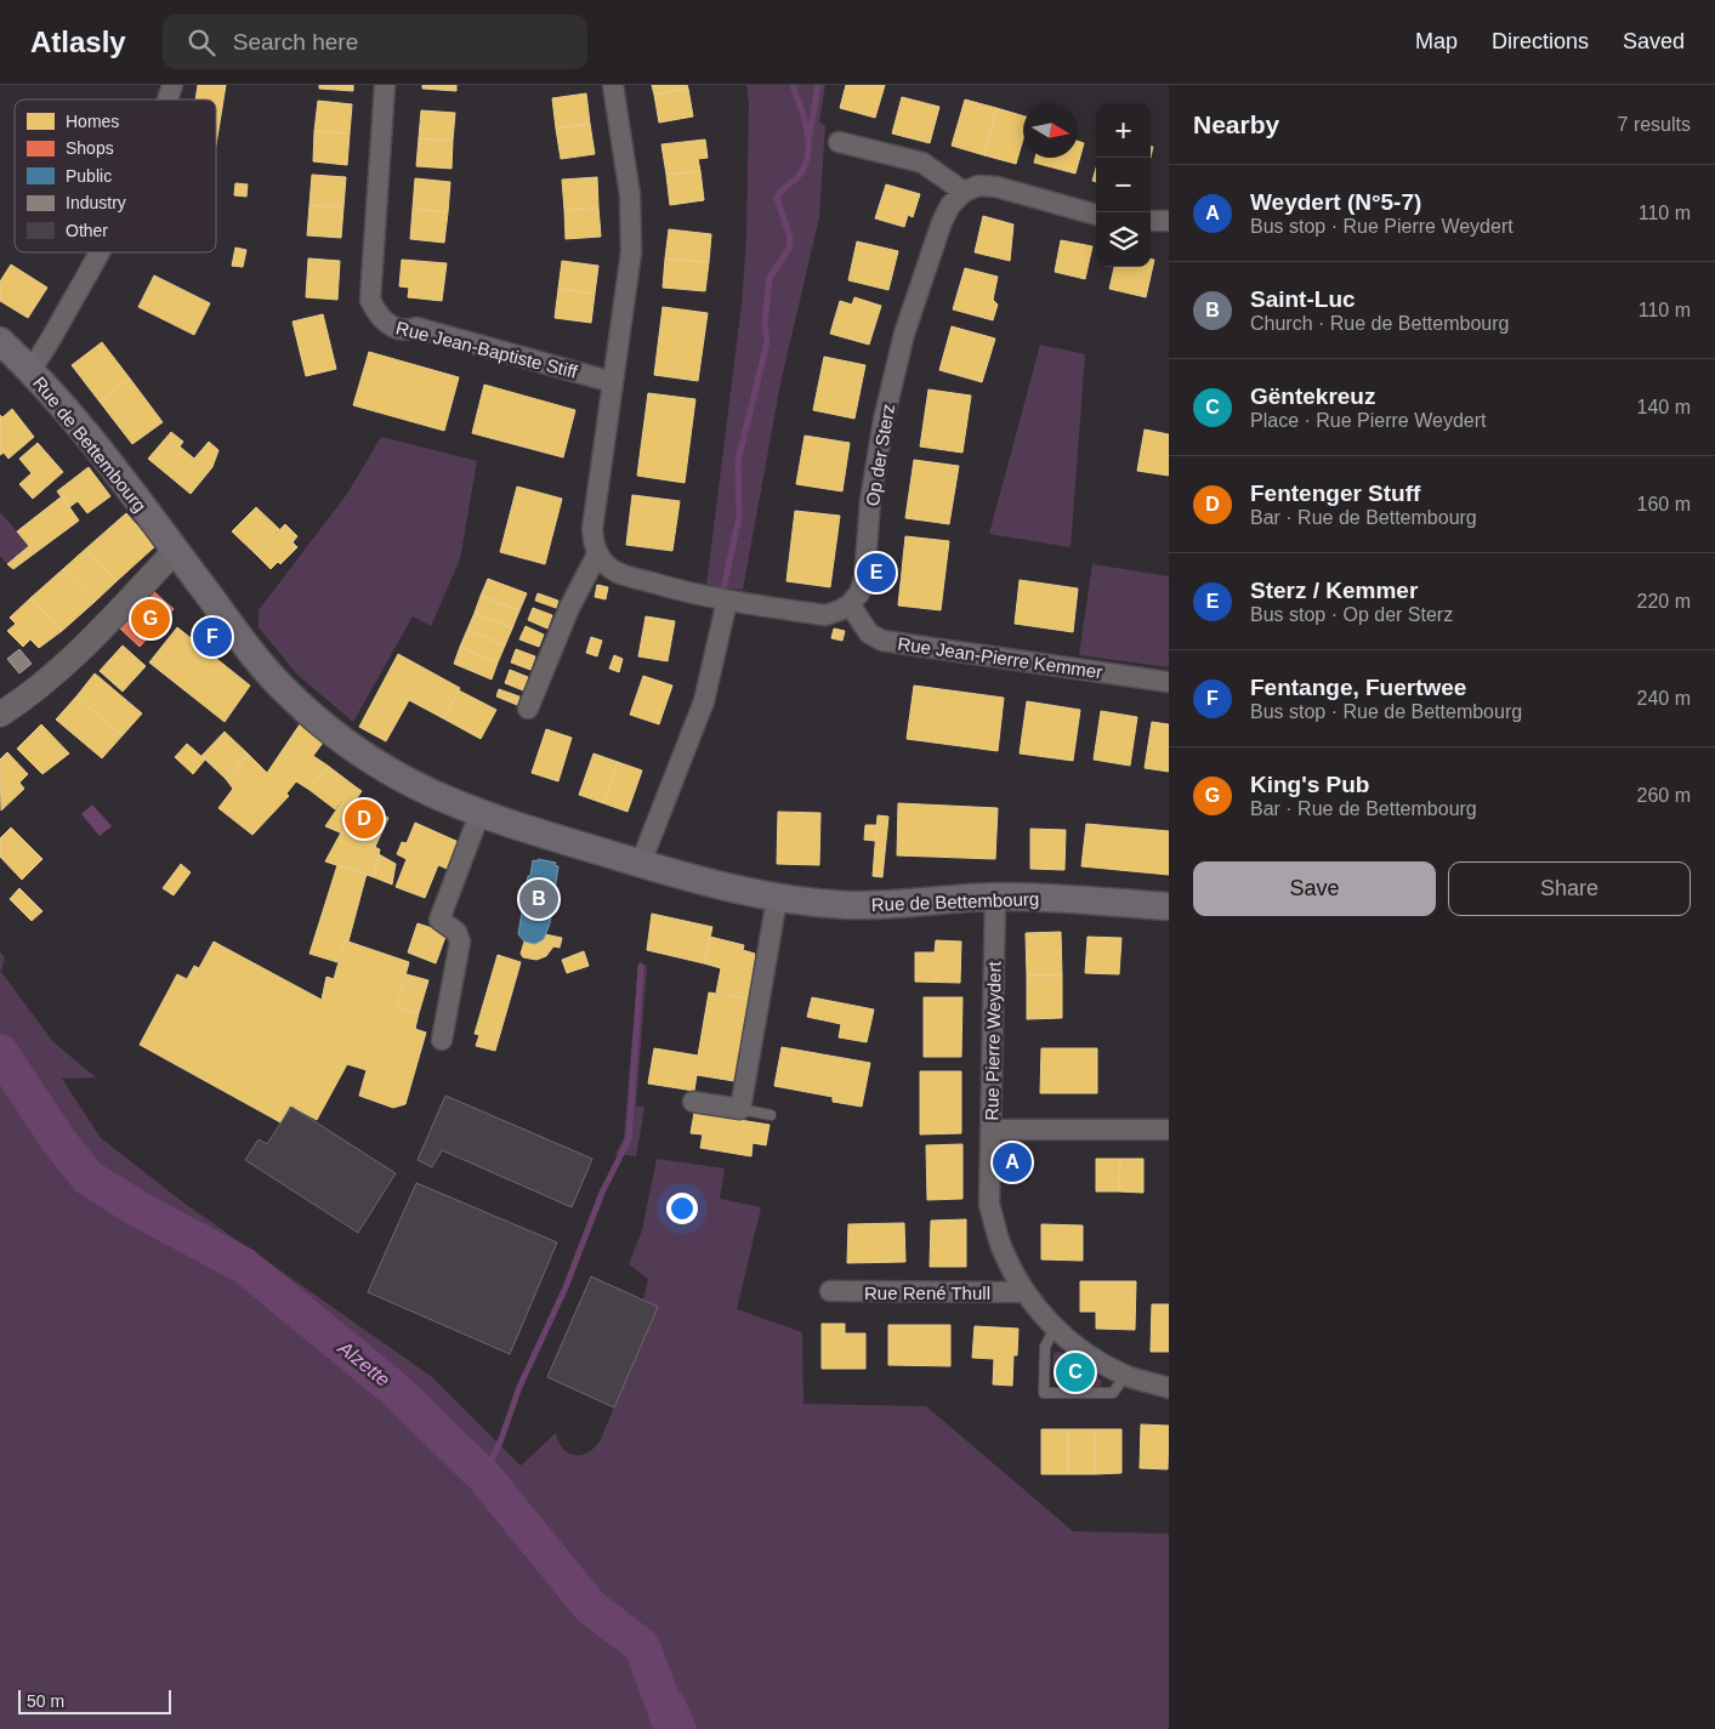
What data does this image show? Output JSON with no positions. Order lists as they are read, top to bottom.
{
  "streets": {
    "main road": ["Rue de Bettembourg"],
    "street": [
      "Rue Jean-Baptiste Stiff",
      "Op der Sterz",
      "Rue Jean-Pierre Kemmer",
      "Rue Pierre Weydert",
      "Rue René Thull"
    ]
  },
  "crossings": [
    ["Rue de Bettembourg", "Rue Pierre Weydert"],
    ["Op der Sterz", "Rue Jean-Pierre Kemmer"],
    ["Rue Pierre Weydert", "Rue René Thull"]
  ],
  "water": ["Alzette"],
  "legend": [
    "Homes",
    "Shops",
    "Public",
    "Industry",
    "Other"
  ],
  "scale_bar": "50 m",
  "north": "right",
  "page": {
    "header": "Atlasly",
    "search": "Search here",
    "nav": ["Map", "Directions", "Saved"],
    "heading": ["Nearby", "7 results"],
    "map_buttons": ["+", "−"],
    "list": [
      {
        "mark": "A",
        "name": "Weydert (N°5-7)",
        "note": "Bus stop · Rue Pierre Weydert",
        "value": "110 m"
      },
      {
        "mark": "B",
        "name": "Saint-Luc",
        "note": "Church · Rue de Bettembourg",
        "value": "110 m"
      },
      {
        "mark": "C",
        "name": "Gëntekreuz",
        "note": "Place · Rue Pierre Weydert",
        "value": "140 m"
      },
      {
        "mark": "D",
        "name": "Fentenger Stuff",
        "note": "Bar · Rue de Bettembourg",
        "value": "160 m"
      },
      {
        "mark": "E",
        "name": "Sterz / Kemmer",
        "note": "Bus stop · Op der Sterz",
        "value": "220 m"
      },
      {
        "mark": "F",
        "name": "Fentange, Fuertwee",
        "note": "Bus stop · Rue de Bettembourg",
        "value": "240 m"
      },
      {
        "mark": "G",
        "name": "King's Pub",
        "note": "Bar · Rue de Bettembourg",
        "value": "260 m"
      }
    ],
    "pins": [
      "E",
      "G",
      "F",
      "D",
      "B",
      "A",
      "C"
    ],
    "buttons": ["Save", "Share"],
    "scale": "50 m"
  }
}
